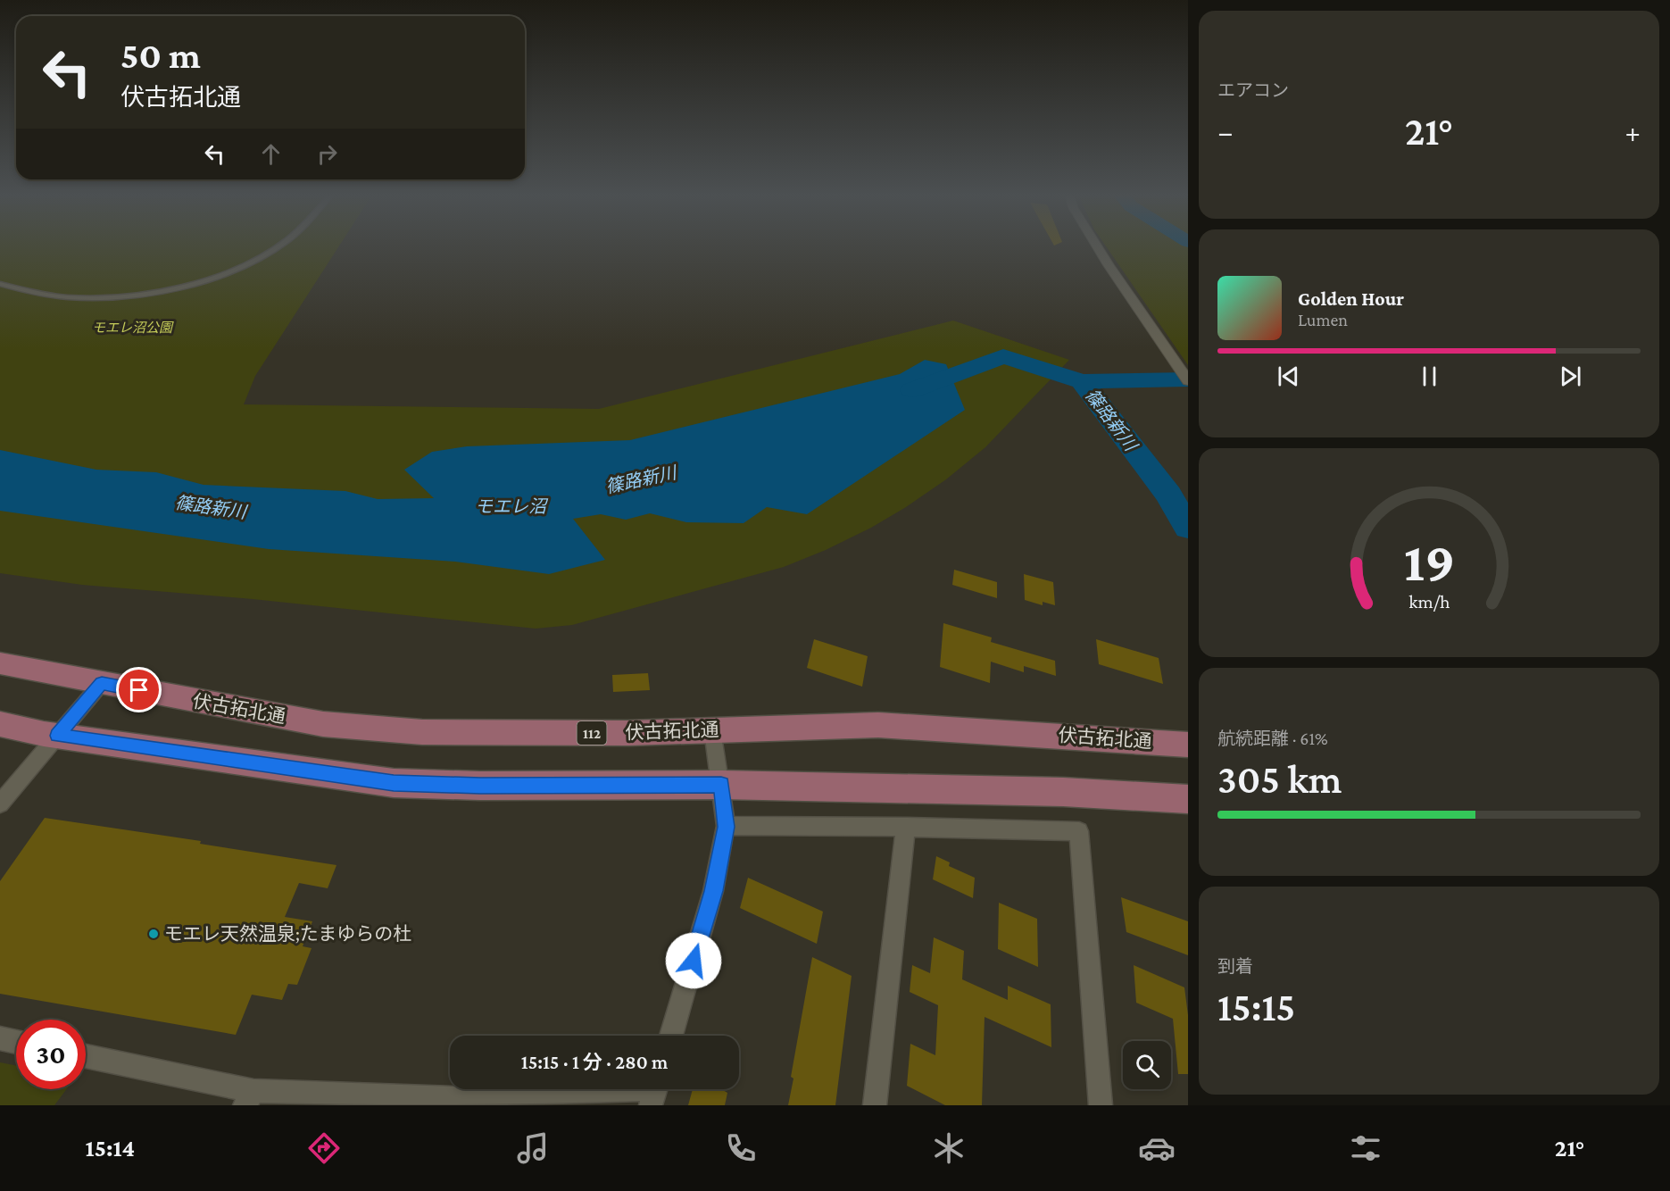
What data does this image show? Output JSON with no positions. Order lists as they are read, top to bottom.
{
  "streets": {
    "main road": ["伏古拓北通", "112"]
  },
  "water": ["篠路新川", "モエレ沼"],
  "parks": ["モエレ沼公園"],
  "places": ["モエレ天然温泉;たまゆらの杜"],
  "page": {
    "tile": [
      "エアコン",
      ["航続距離 · 61%", "305 km"],
      ["到着", "15:15"]
    ],
    "turn": ["50 m", "伏古拓北通"],
    "heat": ["−", "21°", "+"],
    "song": ["Golden Hour", "Lumen"],
    "limit": "30",
    "trip": "15:15 · 1 分 · 280 m",
    "tabs": ["15:14", "21°"],
    "gauge": ["19", "km/h"]
  }
}
